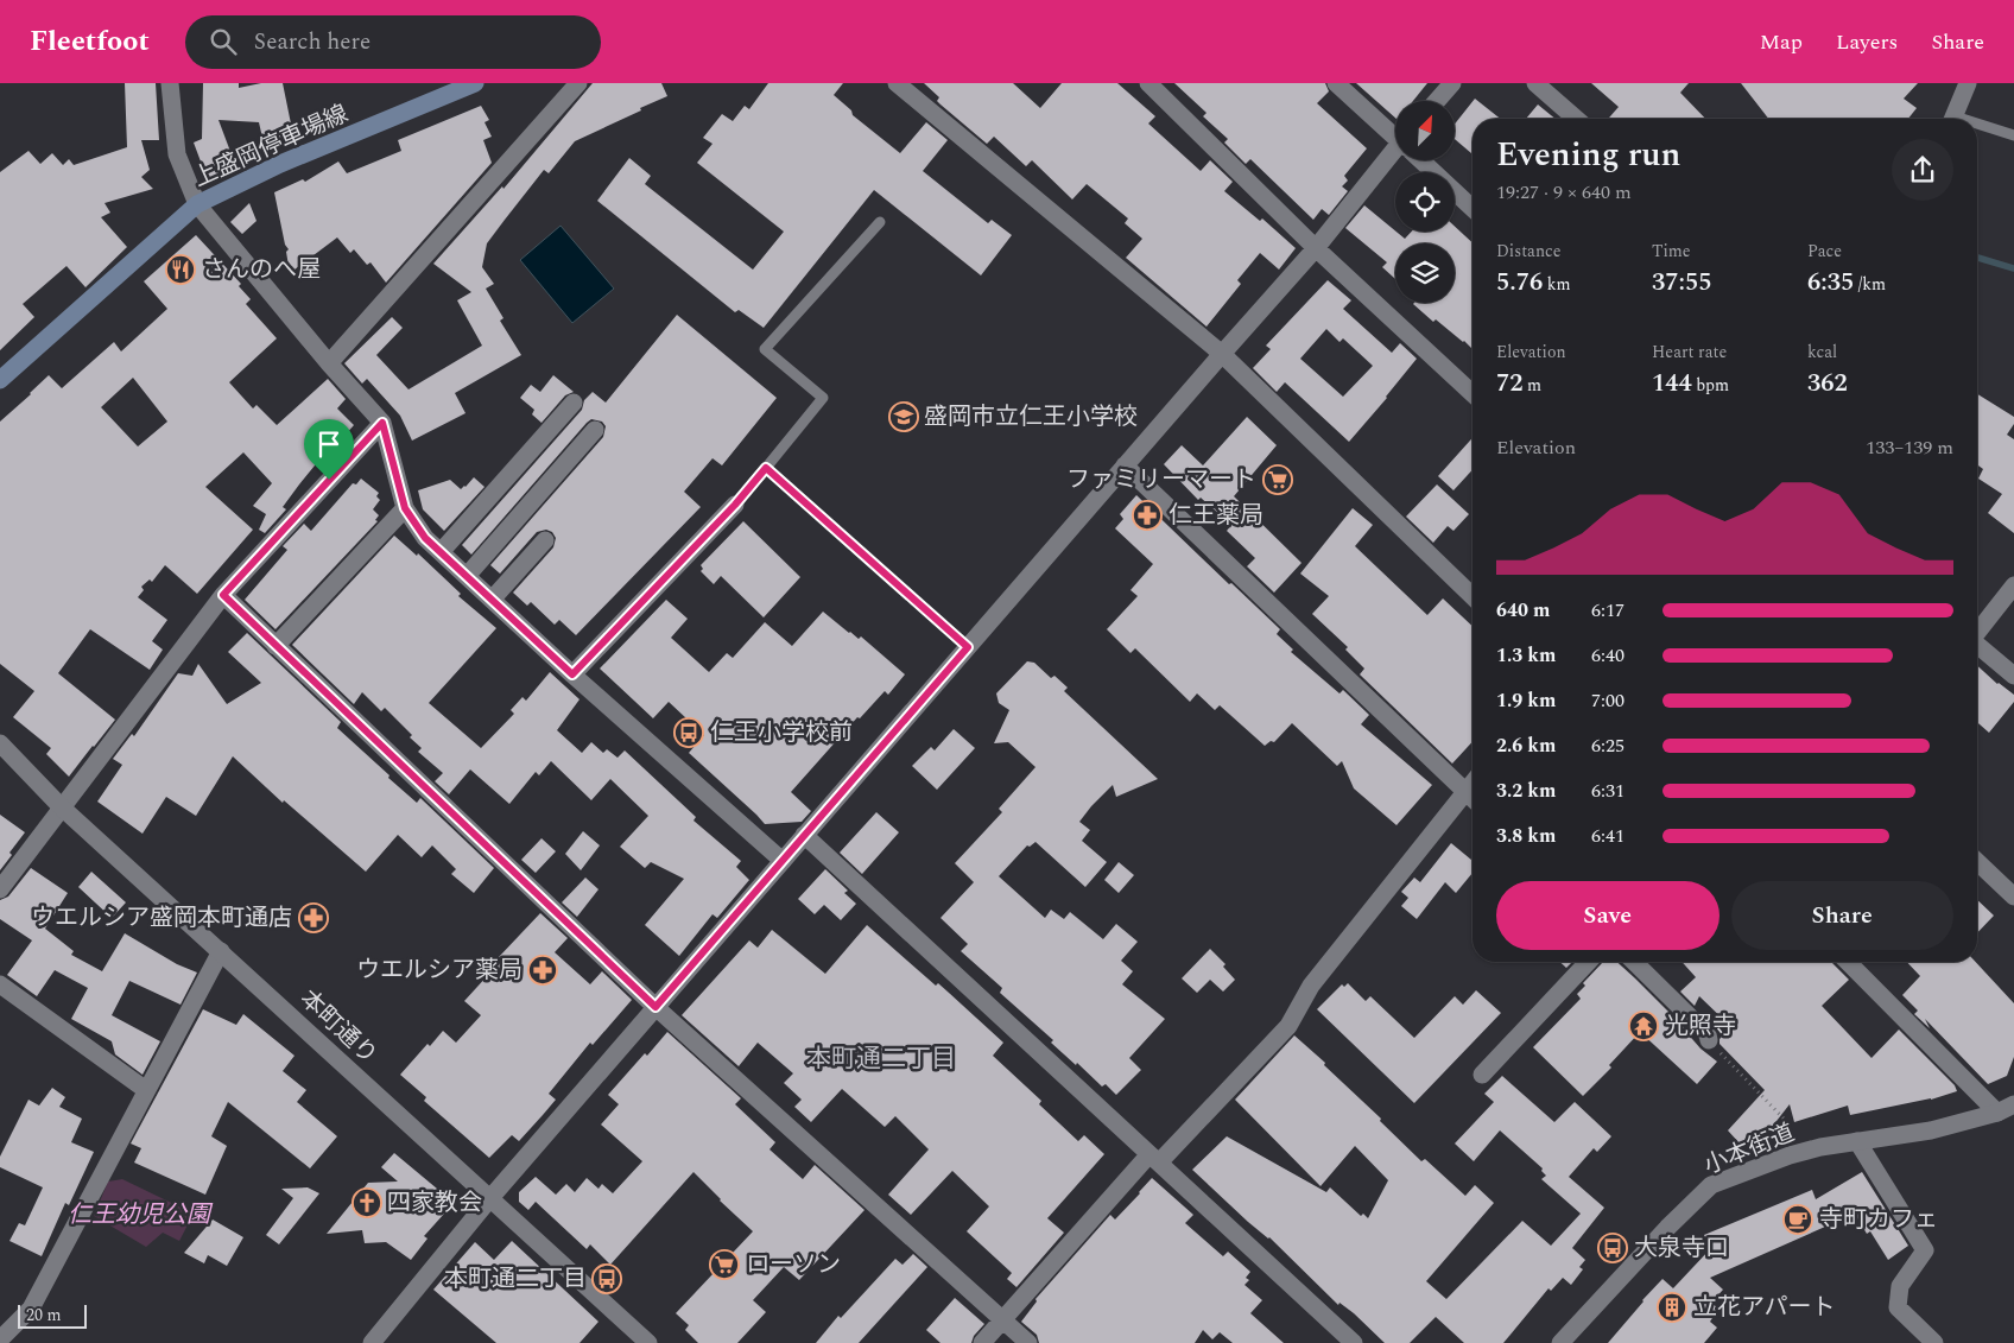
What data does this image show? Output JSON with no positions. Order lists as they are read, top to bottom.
{
  "streets": {
    "main road": ["上盛岡停車場線"],
    "street": ["本町通り", "小本街道"]
  },
  "districts": ["本町通二丁目"],
  "parks": ["仁王幼児公園"],
  "places": {
    "restaurant": ["さんのへ屋"],
    "school or university": ["盛岡市立仁王小学校"],
    "supermarket": ["ファミリーマート", "ローソン"],
    "pharmacy": ["仁王薬局", "ウエルシア盛岡本町通店", "ウエルシア薬局"],
    "bus stop": ["仁王小学校前", "大泉寺口", "本町通二丁目"],
    "temple": ["光照寺"],
    "church": ["四家教会"],
    "cafe": ["寺町カフェ"],
    "building": ["立花アパート"]
  },
  "scale_bar": "20 m",
  "north": "top right",
  "page": {
    "header": "Fleetfoot",
    "search": "Search here",
    "nav": ["Map", "Layers", "Share"],
    "heading": ["Evening run", "19:27 · 9 × 640 m"],
    "stats": [
      ["Distance", "5.76 km"],
      ["Time", "37:55"],
      ["Pace", "6:35 /km"],
      ["Elevation", "72 m"],
      ["Heart rate", "144 bpm"],
      ["kcal", "362"]
    ],
    "chart": ["Elevation", "133–139 m"],
    "list": [
      {
        "name": "640 m",
        "note": "6:17"
      },
      {
        "name": "1.3 km",
        "note": "6:40"
      },
      {
        "name": "1.9 km",
        "note": "7:00"
      },
      {
        "name": "2.6 km",
        "note": "6:25"
      },
      {
        "name": "3.2 km",
        "note": "6:31"
      },
      {
        "name": "3.8 km",
        "note": "6:41"
      }
    ],
    "buttons": ["Save", "Share"],
    "scale": "20 m"
  }
}
